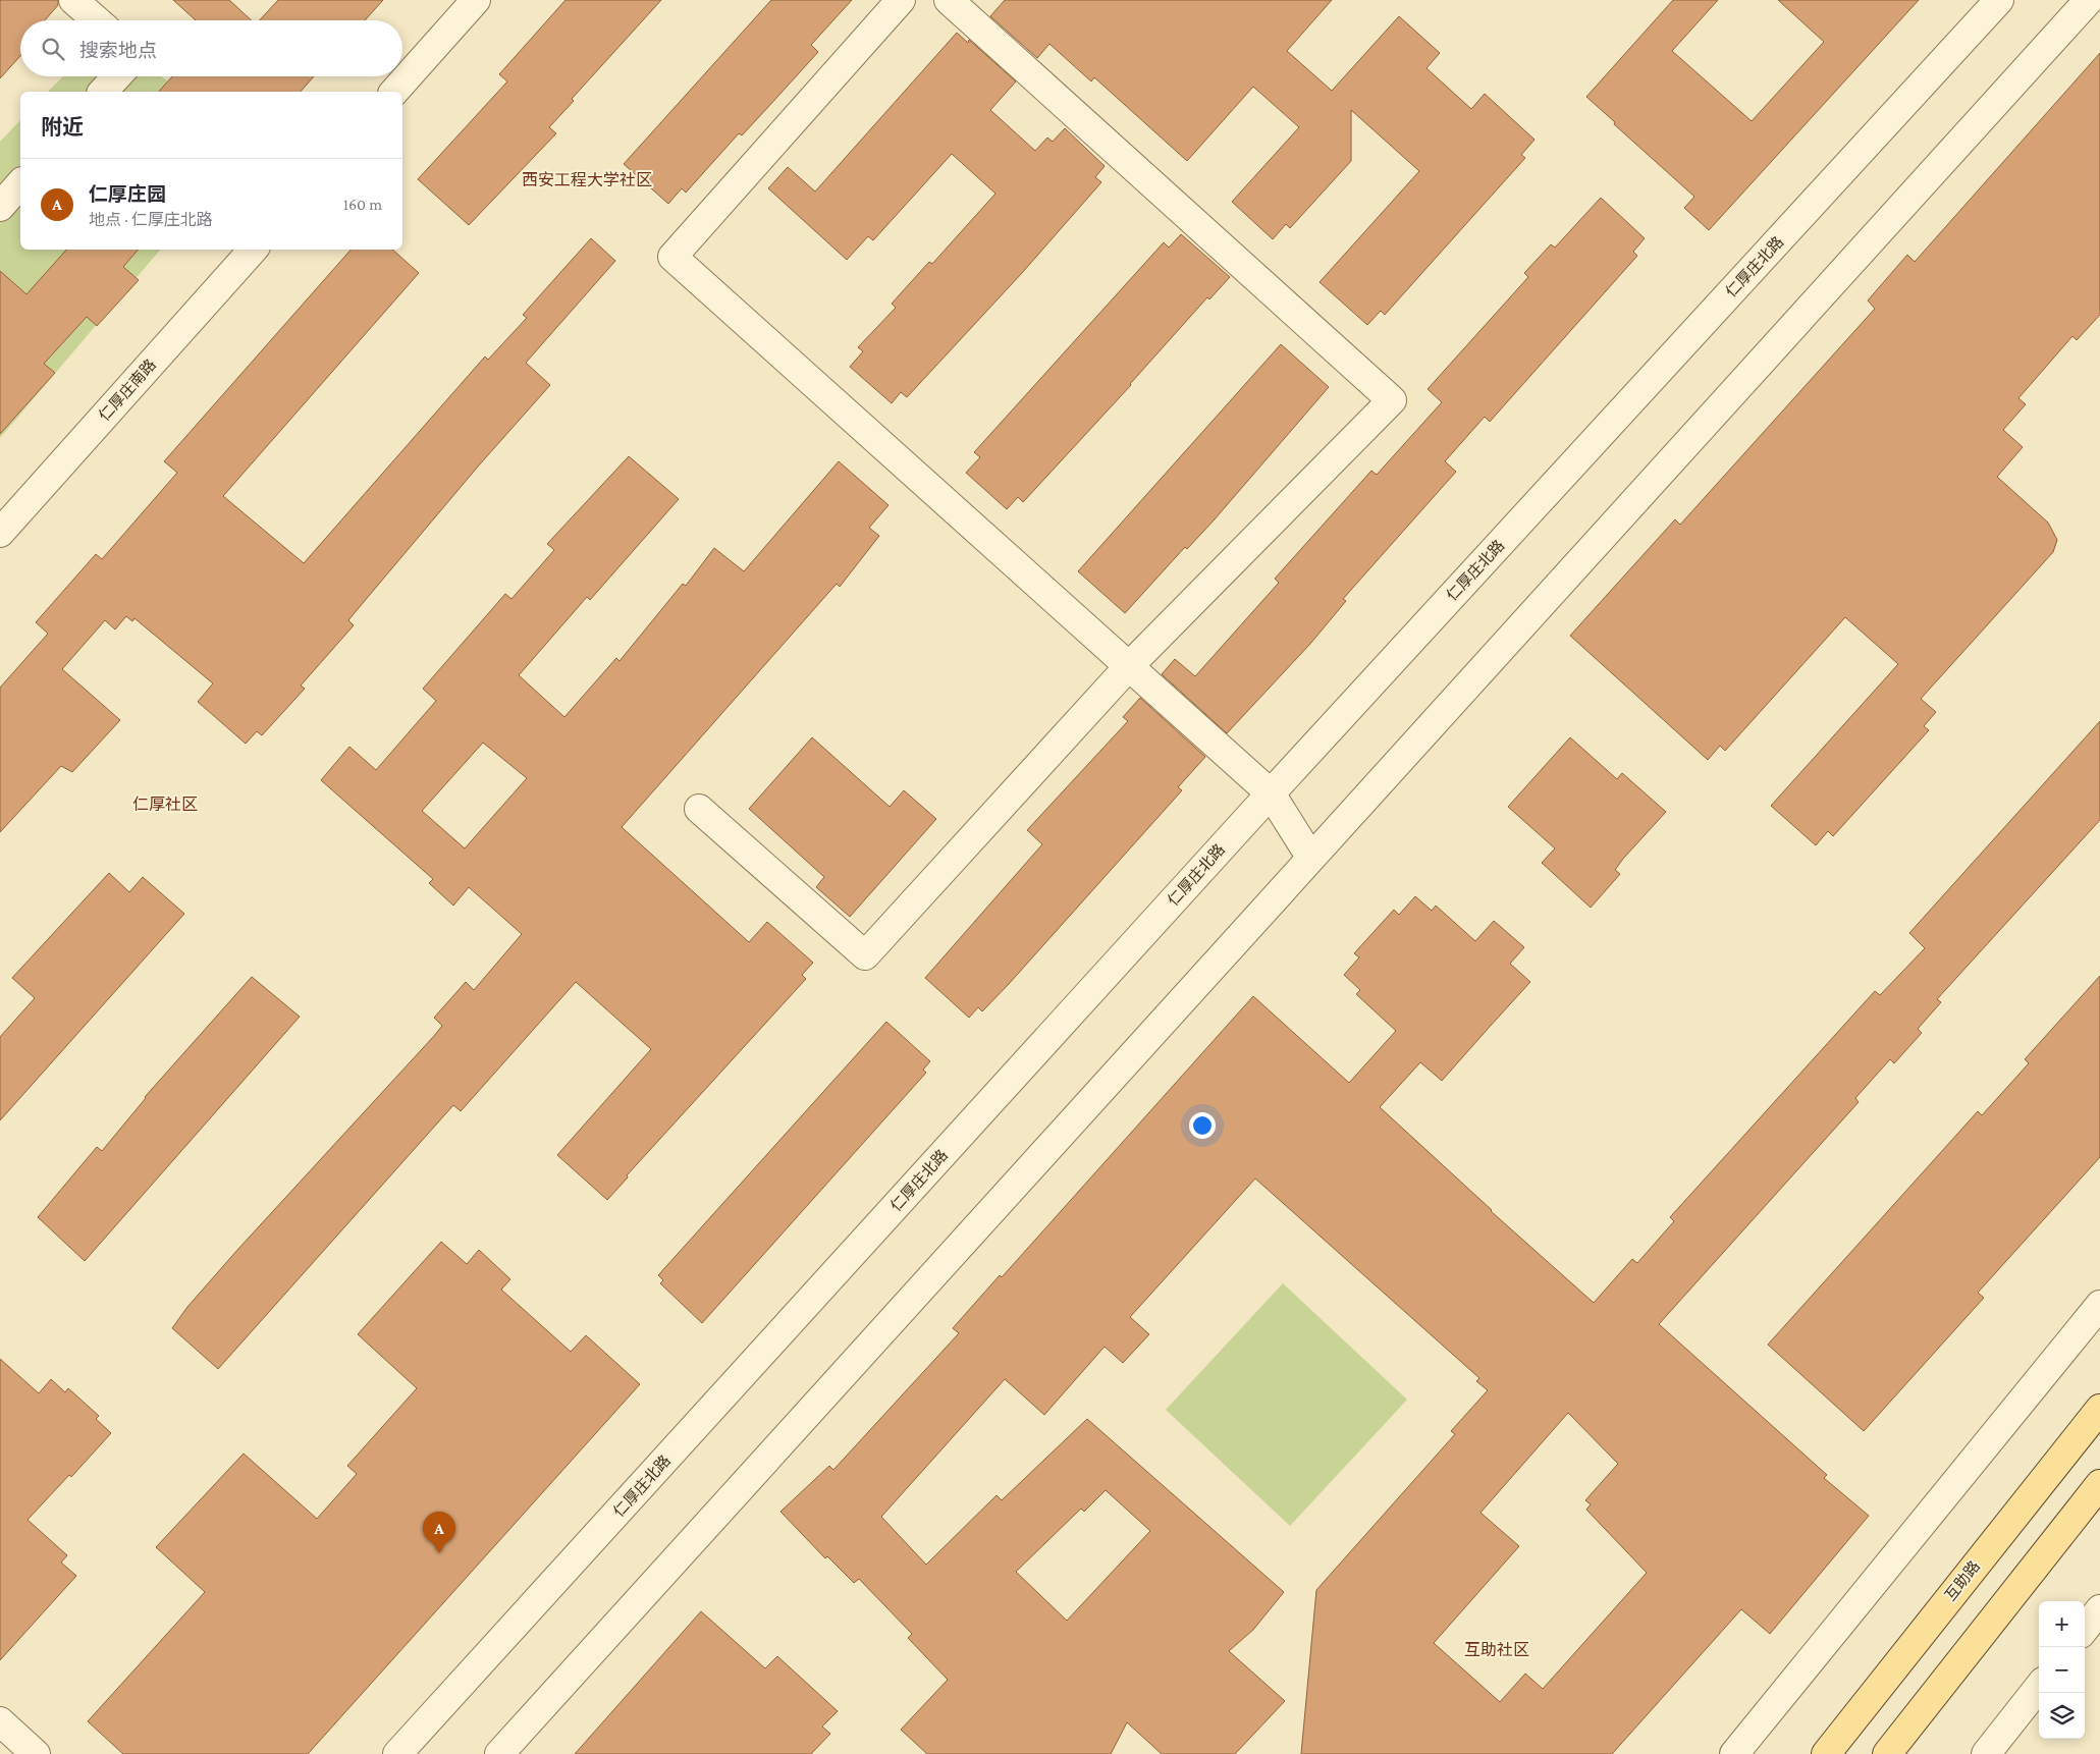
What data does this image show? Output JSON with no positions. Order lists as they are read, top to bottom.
{
  "streets": {
    "main road": ["互助路"],
    "street": ["仁厚庄北路", "仁厚庄南路"]
  },
  "districts": ["西安工程大学社区", "仁厚社区", "互助社区"],
  "page": {
    "search": "搜索地点",
    "heading": "附近",
    "list": [
      {
        "mark": "A",
        "name": "仁厚庄园",
        "note": "地点 · 仁厚庄北路",
        "value": "160 m"
      }
    ],
    "pins": "A",
    "map_buttons": ["+", "−"]
  }
}
